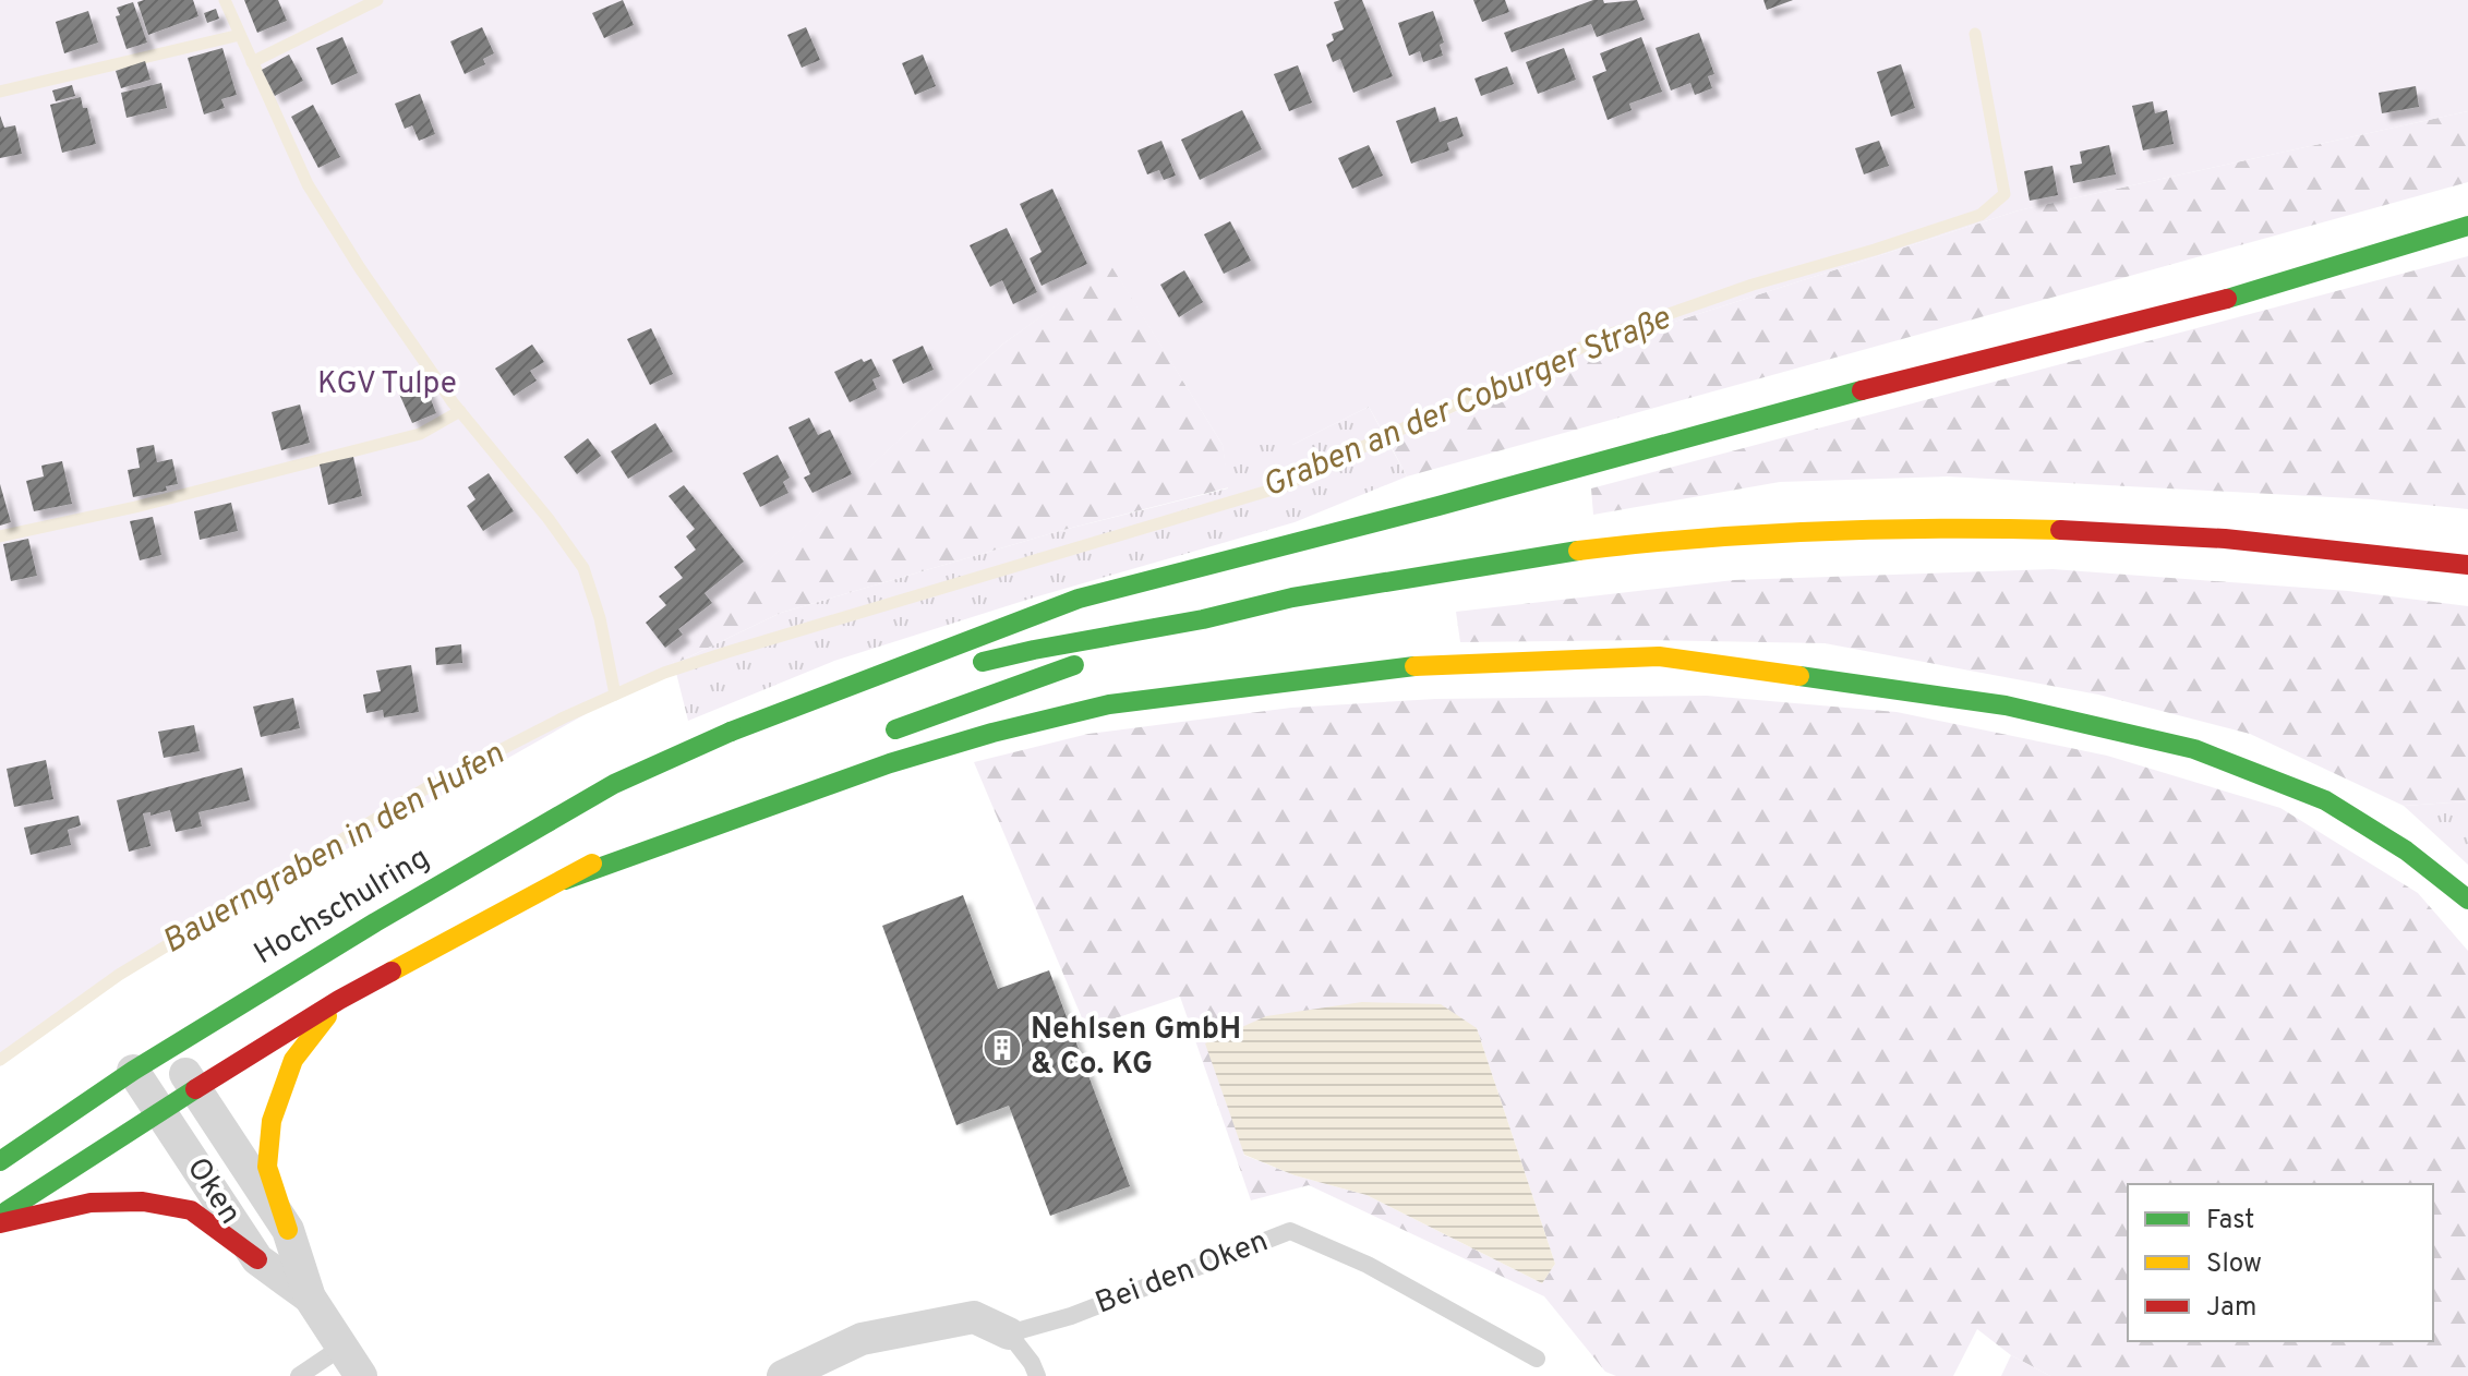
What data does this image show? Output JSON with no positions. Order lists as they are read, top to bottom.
{
  "streets": {
    "main road": ["Hochschulring"],
    "street": ["Oken"],
    "lane": ["Bei den Oken"]
  },
  "crossings": [
    ["Hochschulring", "Oken"]
  ],
  "water": ["Graben an der Coburger Straße", "Bauerngraben in den Hufen"],
  "parks": ["KGV Tulpe"],
  "places": {
    "building": ["Nehlsen GmbH & Co. KG"]
  },
  "legend": ["Fast", "Slow", "Jam"]
}
